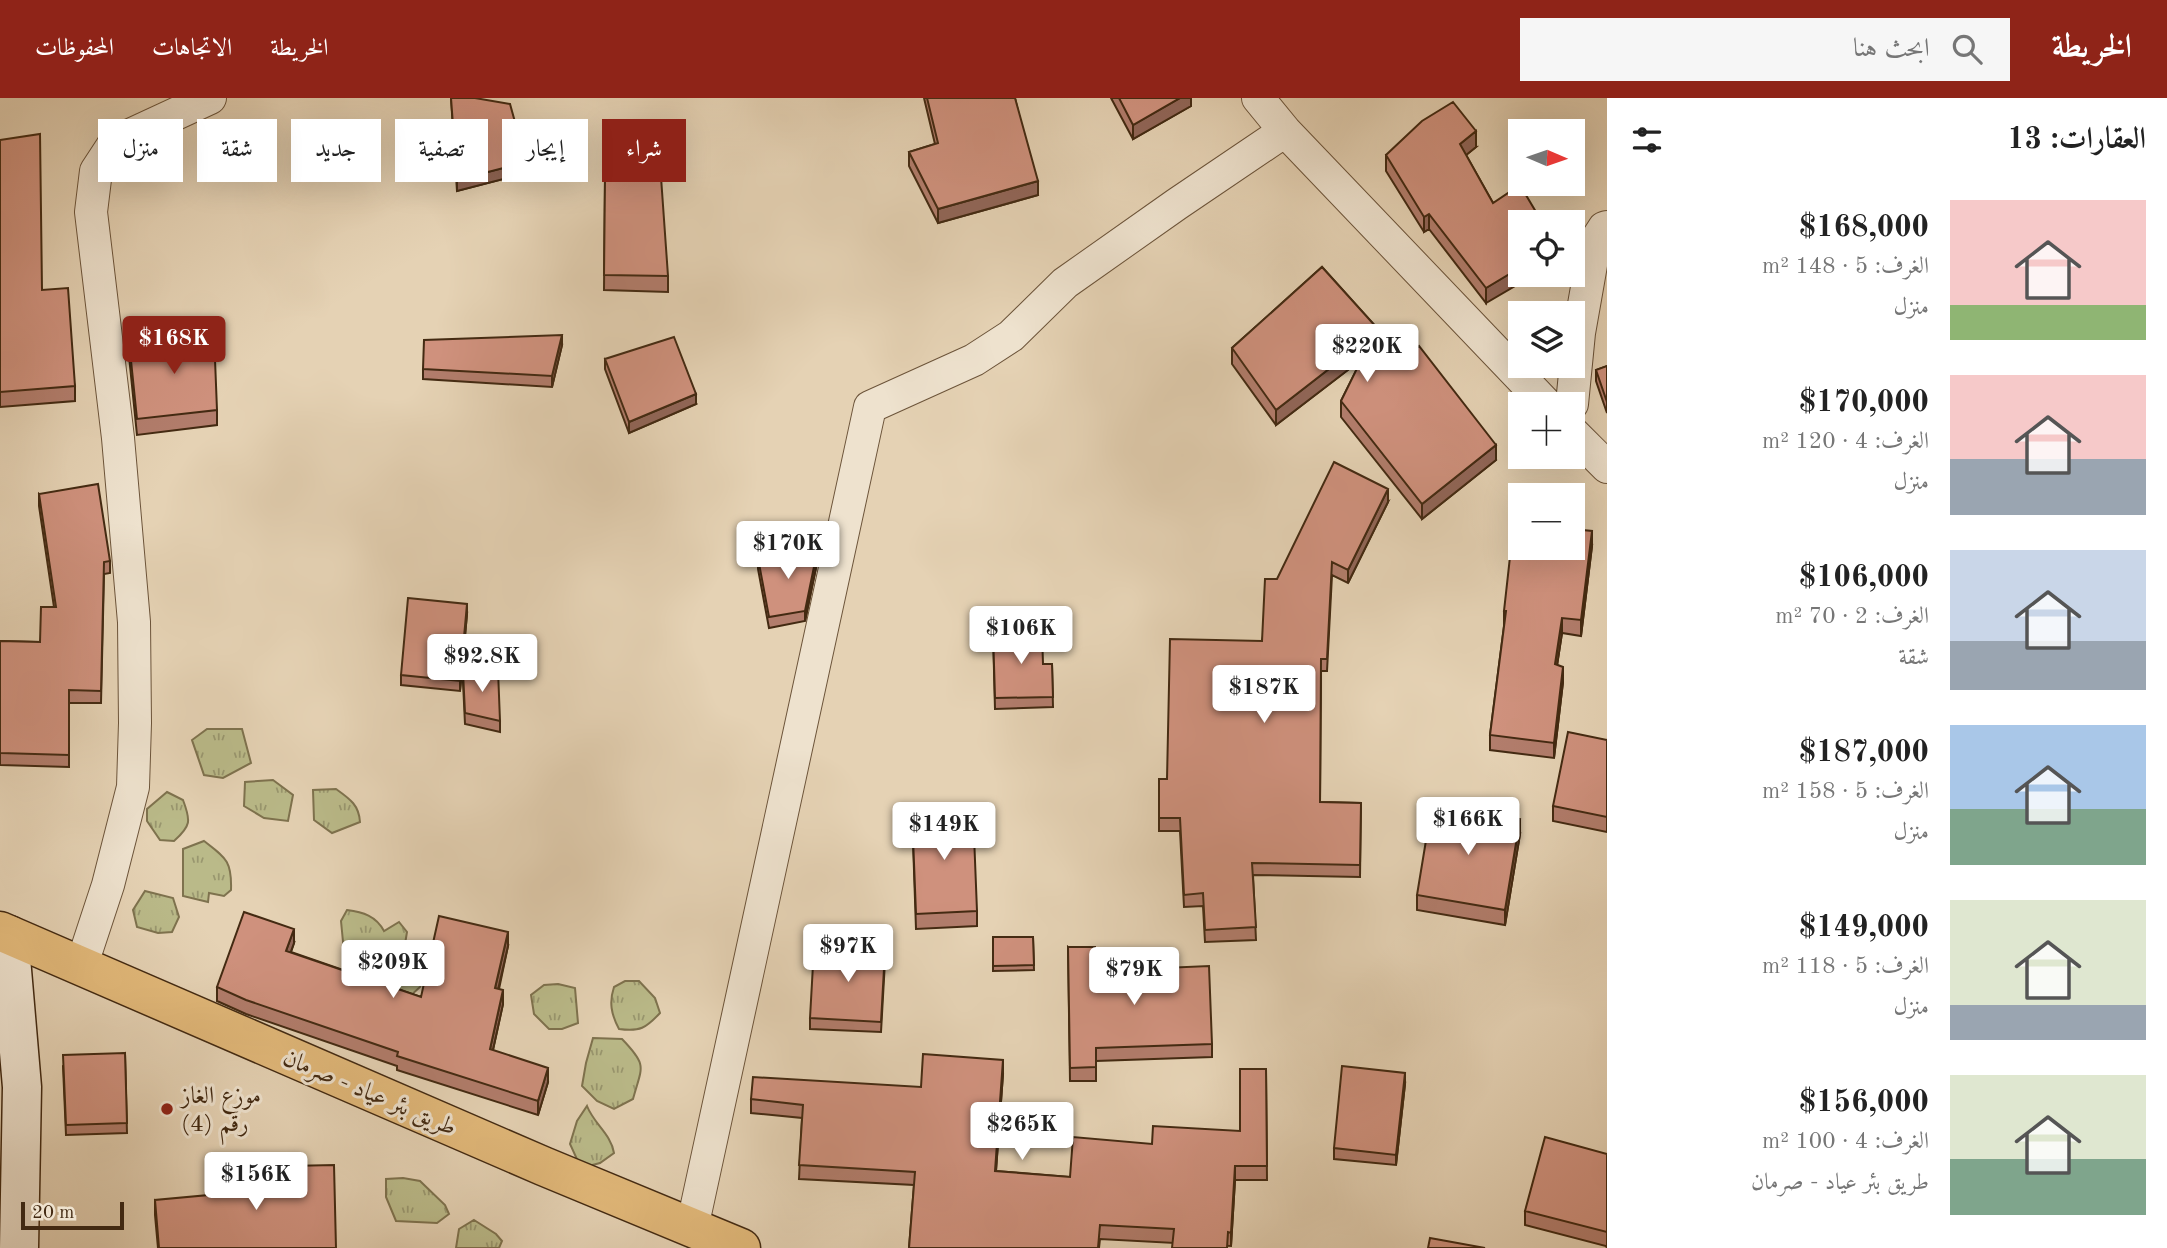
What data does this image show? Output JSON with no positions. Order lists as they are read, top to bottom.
{
  "streets": {
    "highway": ["طريق بئر عياد - صرمان"]
  },
  "places": ["موزع الغاز رقم (4)"],
  "scale_bar": "20 m",
  "north": "right",
  "page": {
    "header": "الخريطة",
    "search": "ابحث هنا",
    "nav": ["الخريطة", "الاتجاهات", "المحفوظات"],
    "heading": "العقارات: 13",
    "map_buttons": ["+", "−"],
    "chip": [
      "شراء",
      "إيجار",
      "تصفية",
      "جديد",
      "شقة",
      "منزل"
    ],
    "list": [
      {
        "name": "$168,000",
        "note": "الغرف: 5 · 148 m² · منزل"
      },
      {
        "name": "$170,000",
        "note": "الغرف: 4 · 120 m² · منزل"
      },
      {
        "name": "$106,000",
        "note": "الغرف: 2 · 70 m² · شقة"
      },
      {
        "name": "$187,000",
        "note": "الغرف: 5 · 158 m² · منزل"
      },
      {
        "name": "$149,000",
        "note": "الغرف: 5 · 118 m² · منزل"
      },
      {
        "name": "$156,000",
        "note": "الغرف: 4 · 100 m² · طريق بئر عياد - صرمان"
      }
    ],
    "price": [
      "$168K",
      "$220K",
      "$170K",
      "$106K",
      "$92.8K",
      "$187K",
      "$166K",
      "$149K",
      "$97K",
      "$209K",
      "$79K",
      "$265K",
      "$156K"
    ],
    "scale": "20 m"
  }
}
